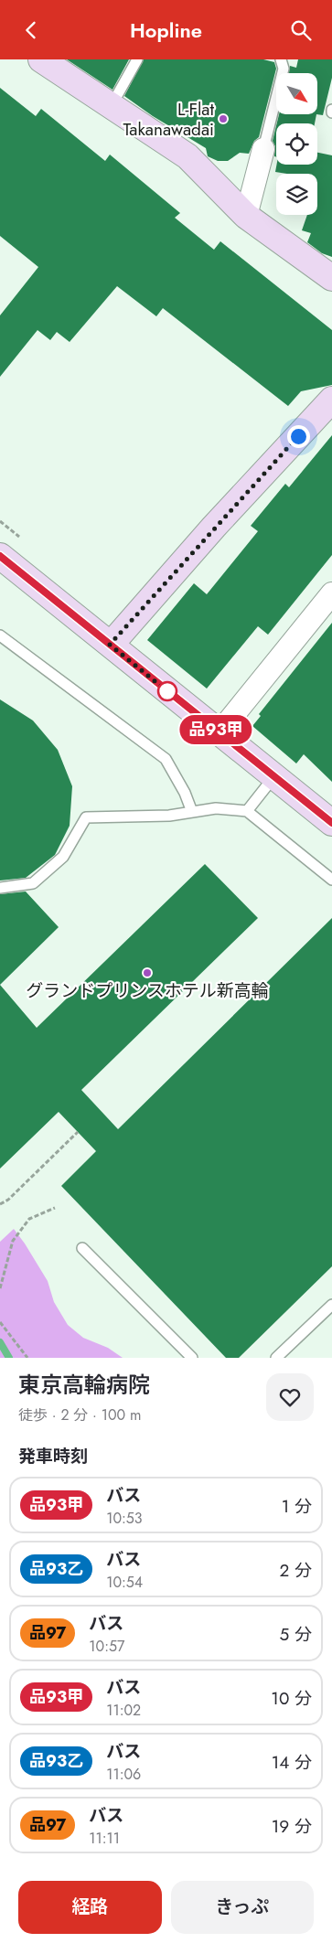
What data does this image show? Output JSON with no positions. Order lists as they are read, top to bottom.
{
  "places": ["L-Flat Takanawadai", "グランドプリンスホテル新高輪"],
  "lines": ["bus line 品93甲"],
  "north": "bottom right",
  "page": {
    "header": "Hopline",
    "on_map": "品93甲",
    "heading": [
      ["東京高輪病院", "徒歩 · 2 分 · 100 m"],
      "発車時刻"
    ],
    "list": [
      {
        "mark": "品93甲",
        "name": "バス",
        "note": "10:53",
        "value": "1 分"
      },
      {
        "mark": "品93乙",
        "name": "バス",
        "note": "10:54",
        "value": "2 分"
      },
      {
        "mark": "品97",
        "name": "バス",
        "note": "10:57",
        "value": "5 分"
      },
      {
        "mark": "品93甲",
        "name": "バス",
        "note": "11:02",
        "value": "10 分"
      },
      {
        "mark": "品93乙",
        "name": "バス",
        "note": "11:06",
        "value": "14 分"
      },
      {
        "mark": "品97",
        "name": "バス",
        "note": "11:11",
        "value": "19 分"
      }
    ],
    "buttons": ["経路", "きっぷ"]
  }
}
